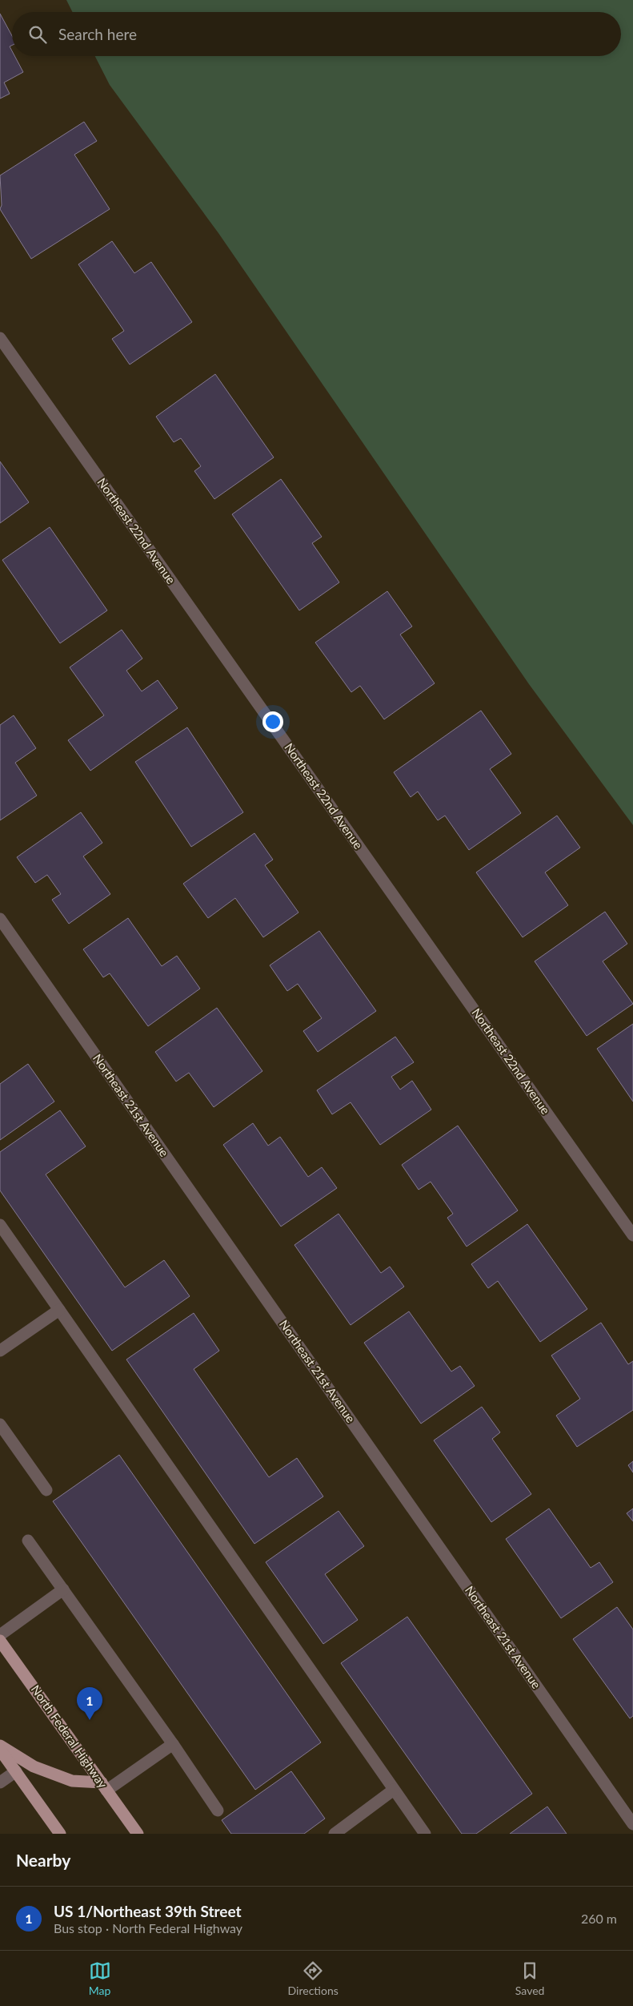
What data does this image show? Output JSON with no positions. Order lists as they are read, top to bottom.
{
  "streets": {
    "main road": ["North Federal Highway"],
    "street": ["Northeast 22nd Avenue", "Northeast 21st Avenue"]
  },
  "page": {
    "search": "Search here",
    "pins": "1",
    "heading": "Nearby",
    "list": [
      {
        "mark": "1",
        "name": "US 1/Northeast 39th Street",
        "note": "Bus stop · North Federal Highway",
        "value": "260 m"
      }
    ],
    "nav": ["Map", "Directions", "Saved"]
  }
}
